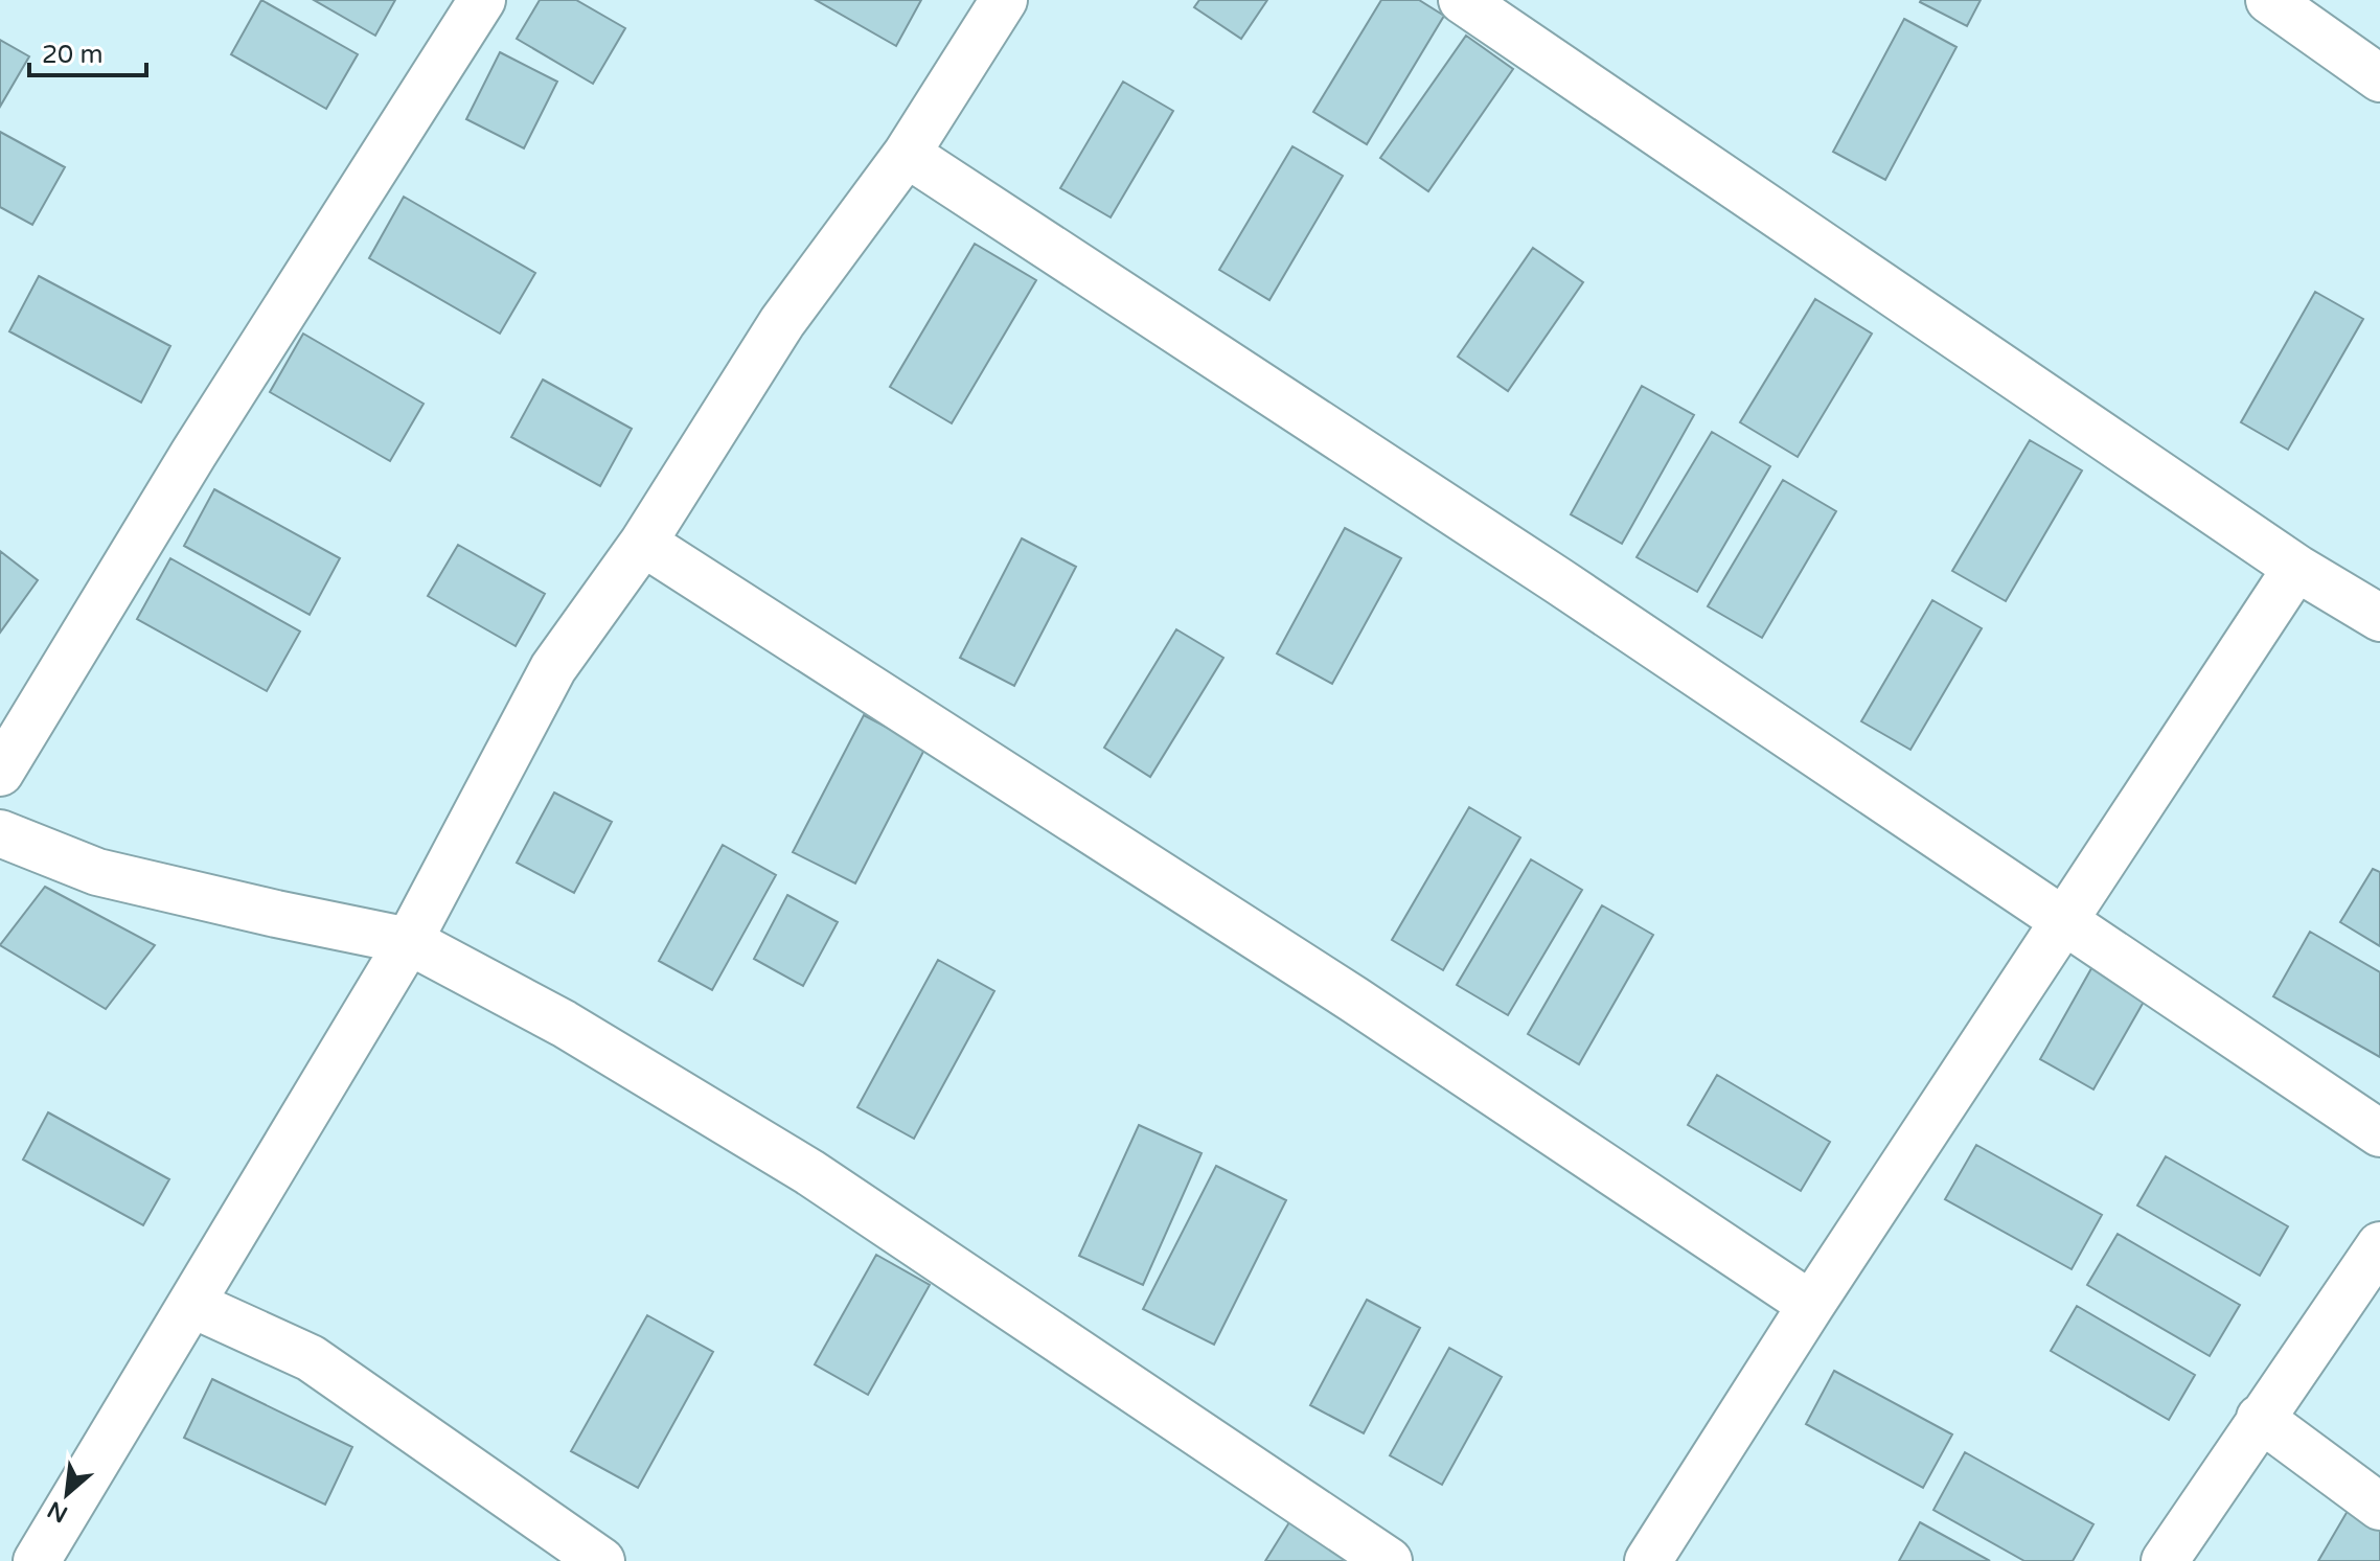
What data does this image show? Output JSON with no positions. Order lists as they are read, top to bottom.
{
  "scale_bar": "20 m",
  "north": "bottom left"
}
